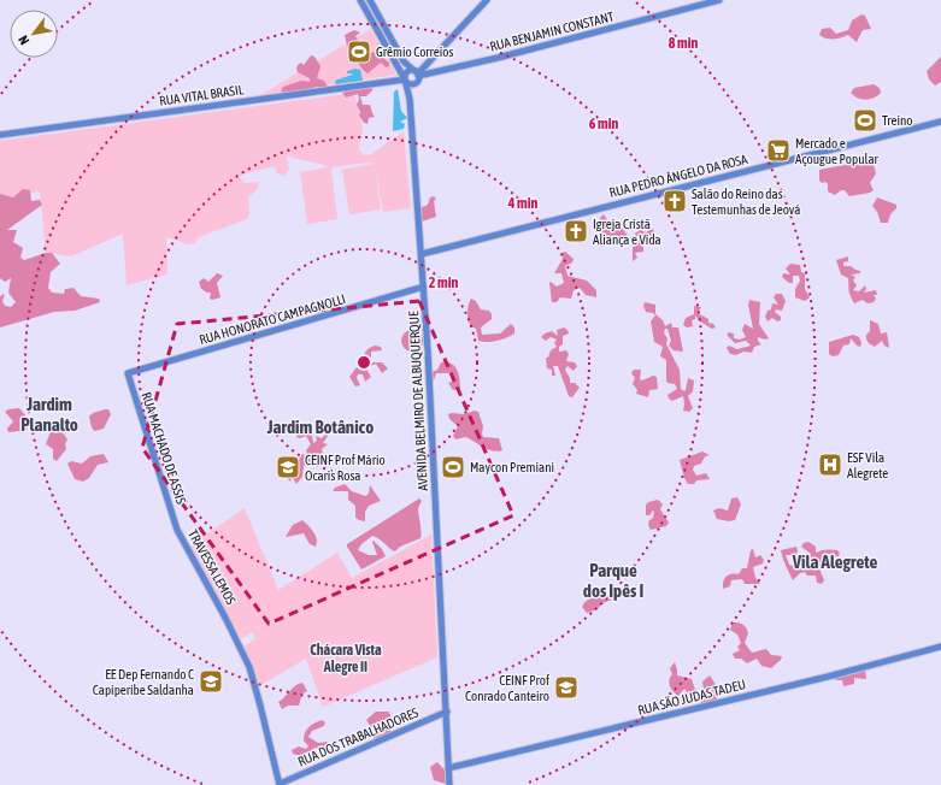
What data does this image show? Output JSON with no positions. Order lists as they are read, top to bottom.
{
  "streets": {
    "main road": [
      "RUA BENJAMIN CONSTANT",
      "RUA VITAL BRASIL",
      "RUA PEDRO ÂNGELO DA ROSA",
      "RUA HONORATO CAMPAGNOLLI",
      "AVENIDA BELMIRO DE ALBUQUERQUE",
      "RUA MACHADO DE ASSIS",
      "TRAVESSA LEMOS",
      "RUA SÃO JUDAS TADEU",
      "RUA DOS TRABALHADORES"
    ]
  },
  "crossings": [
    ["RUA VITAL BRASIL", "AVENIDA BELMIRO DE ALBUQUERQUE"],
    ["RUA PEDRO ÂNGELO DA ROSA", "AVENIDA BELMIRO DE ALBUQUERQUE"],
    ["RUA HONORATO CAMPAGNOLLI", "AVENIDA BELMIRO DE ALBUQUERQUE"],
    ["RUA HONORATO CAMPAGNOLLI", "RUA MACHADO DE ASSIS"],
    ["AVENIDA BELMIRO DE ALBUQUERQUE", "RUA SÃO JUDAS TADEU"],
    ["AVENIDA BELMIRO DE ALBUQUERQUE", "RUA DOS TRABALHADORES"],
    ["RUA MACHADO DE ASSIS", "TRAVESSA LEMOS"],
    ["TRAVESSA LEMOS", "RUA DOS TRABALHADORES"]
  ],
  "districts": [
    "Jardim Planalto",
    "Jardim Botânico",
    "Vila Alegrete",
    "Parque dos Ipês I",
    "Chácara Vista Alegre II"
  ],
  "places": {
    "sports": ["Grêmio Correios", "Treino", "Maycon Premiani"],
    "supermarket": ["Mercado e Açougue Popular"],
    "church": ["Salão do Reino das Testemunhas de Jeová", "Igreja Cristã Aliança e Vida"],
    "hospital": ["ESF Vila Alegrete"],
    "school or university": ["CEINF Prof Mário Ocaris Rosa", "EE Dep Fernando C Capiperibe Saldanha", "CEINF Prof Conrado Canteiro"]
  },
  "north": "bottom left",
  "rings": [
    "8 min",
    "6 min",
    "4 min",
    "2 min"
  ]
}
